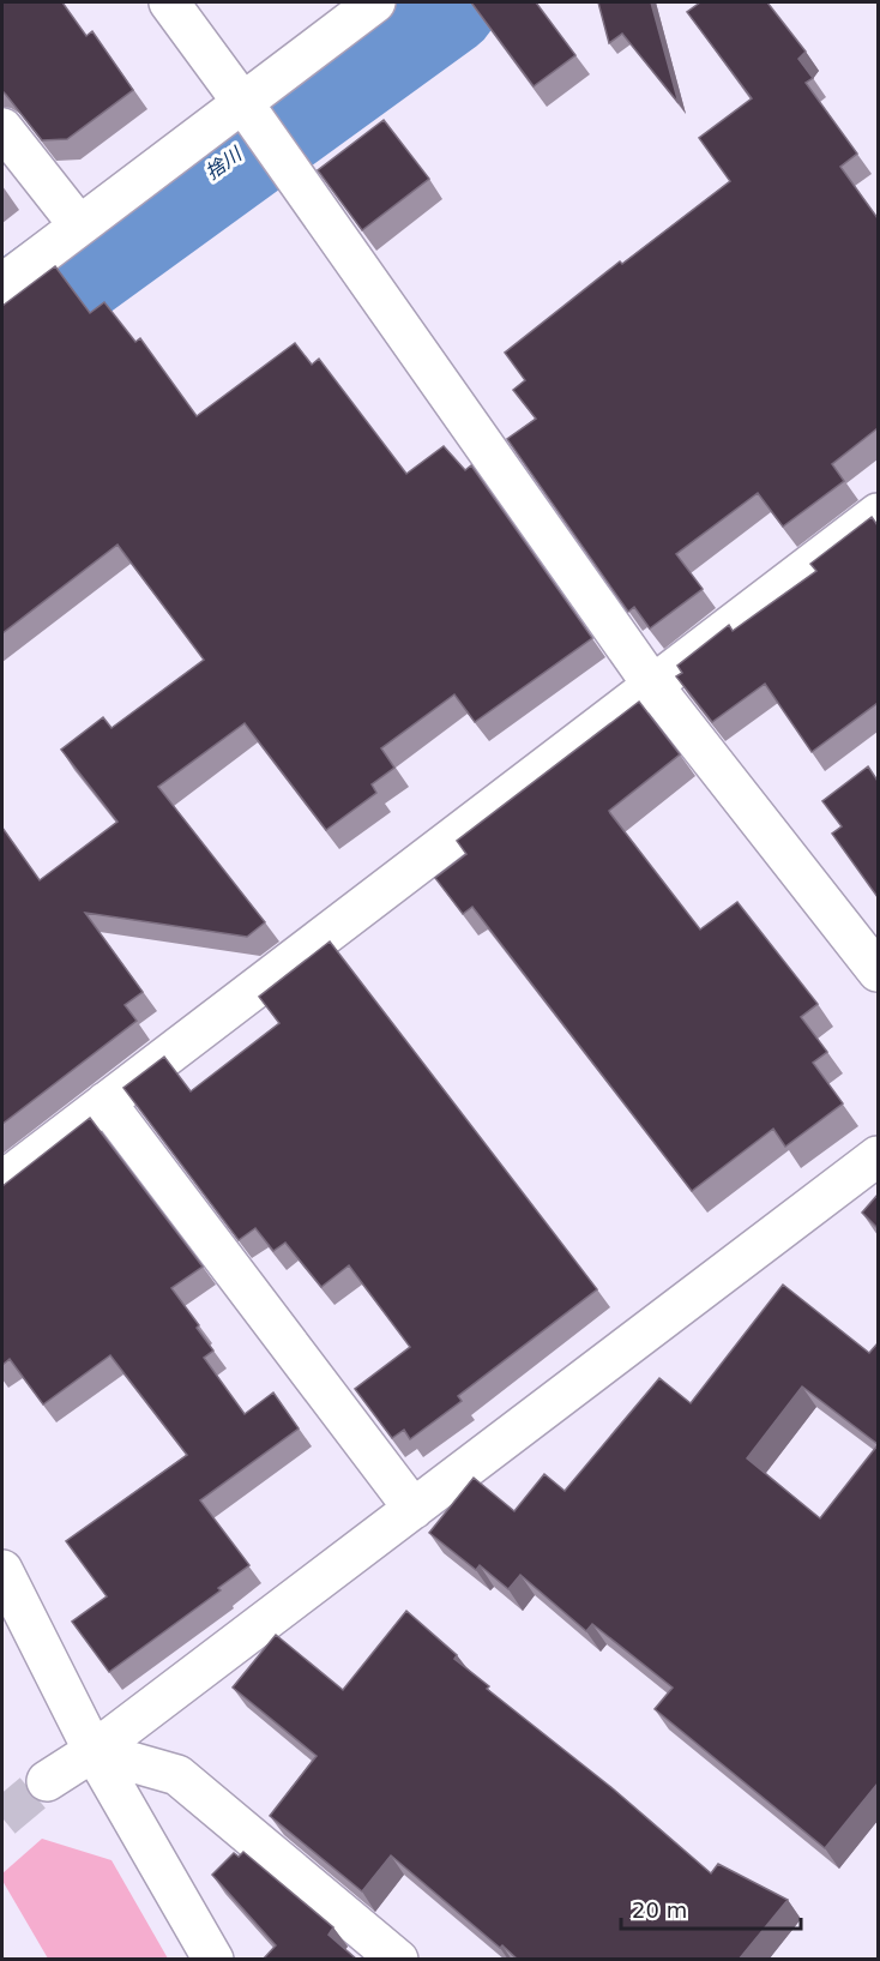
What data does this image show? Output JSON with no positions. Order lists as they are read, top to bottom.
{
  "water": ["捨川"],
  "scale_bar": "20 m"
}
